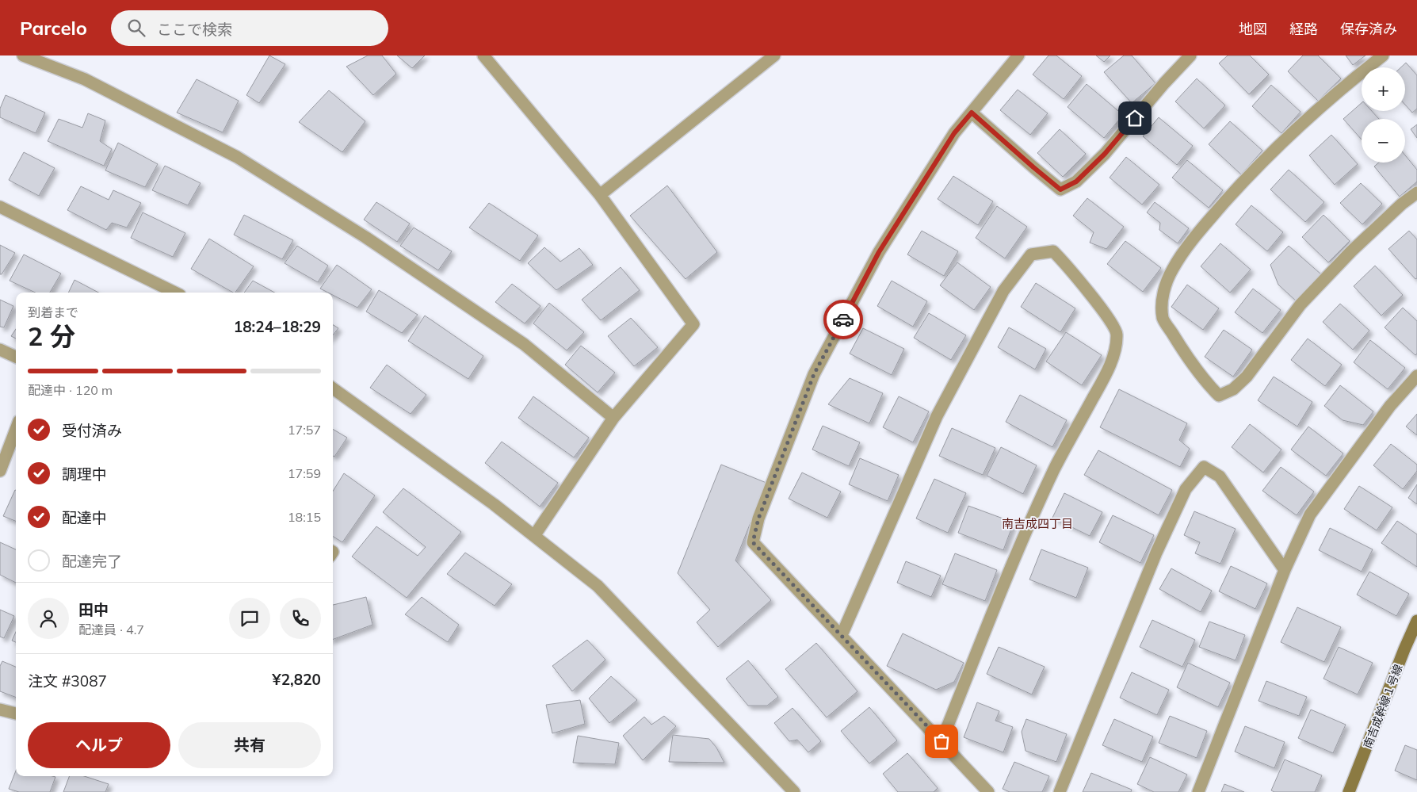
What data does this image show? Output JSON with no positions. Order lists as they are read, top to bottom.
{
  "streets": {
    "street": ["南吉成幹線１号線"]
  },
  "districts": ["南吉成四丁目"],
  "page": {
    "header": "Parcelo",
    "search": "ここで検索",
    "nav": ["地図", "経路", "保存済み"],
    "map_buttons": ["+", "−"],
    "heading": ["2 分", "到着まで", "18:24–18:29"],
    "panel": [
      "田中",
      "配達員 · 4.7",
      "注文 #3087",
      "¥2,820"
    ],
    "bar": "配達中 · 120 m",
    "list": [
      ["受付済み", "17:57"],
      ["調理中", "17:59"],
      ["配達中", "18:15"],
      "配達完了"
    ],
    "buttons": ["ヘルプ", "共有"]
  }
}
